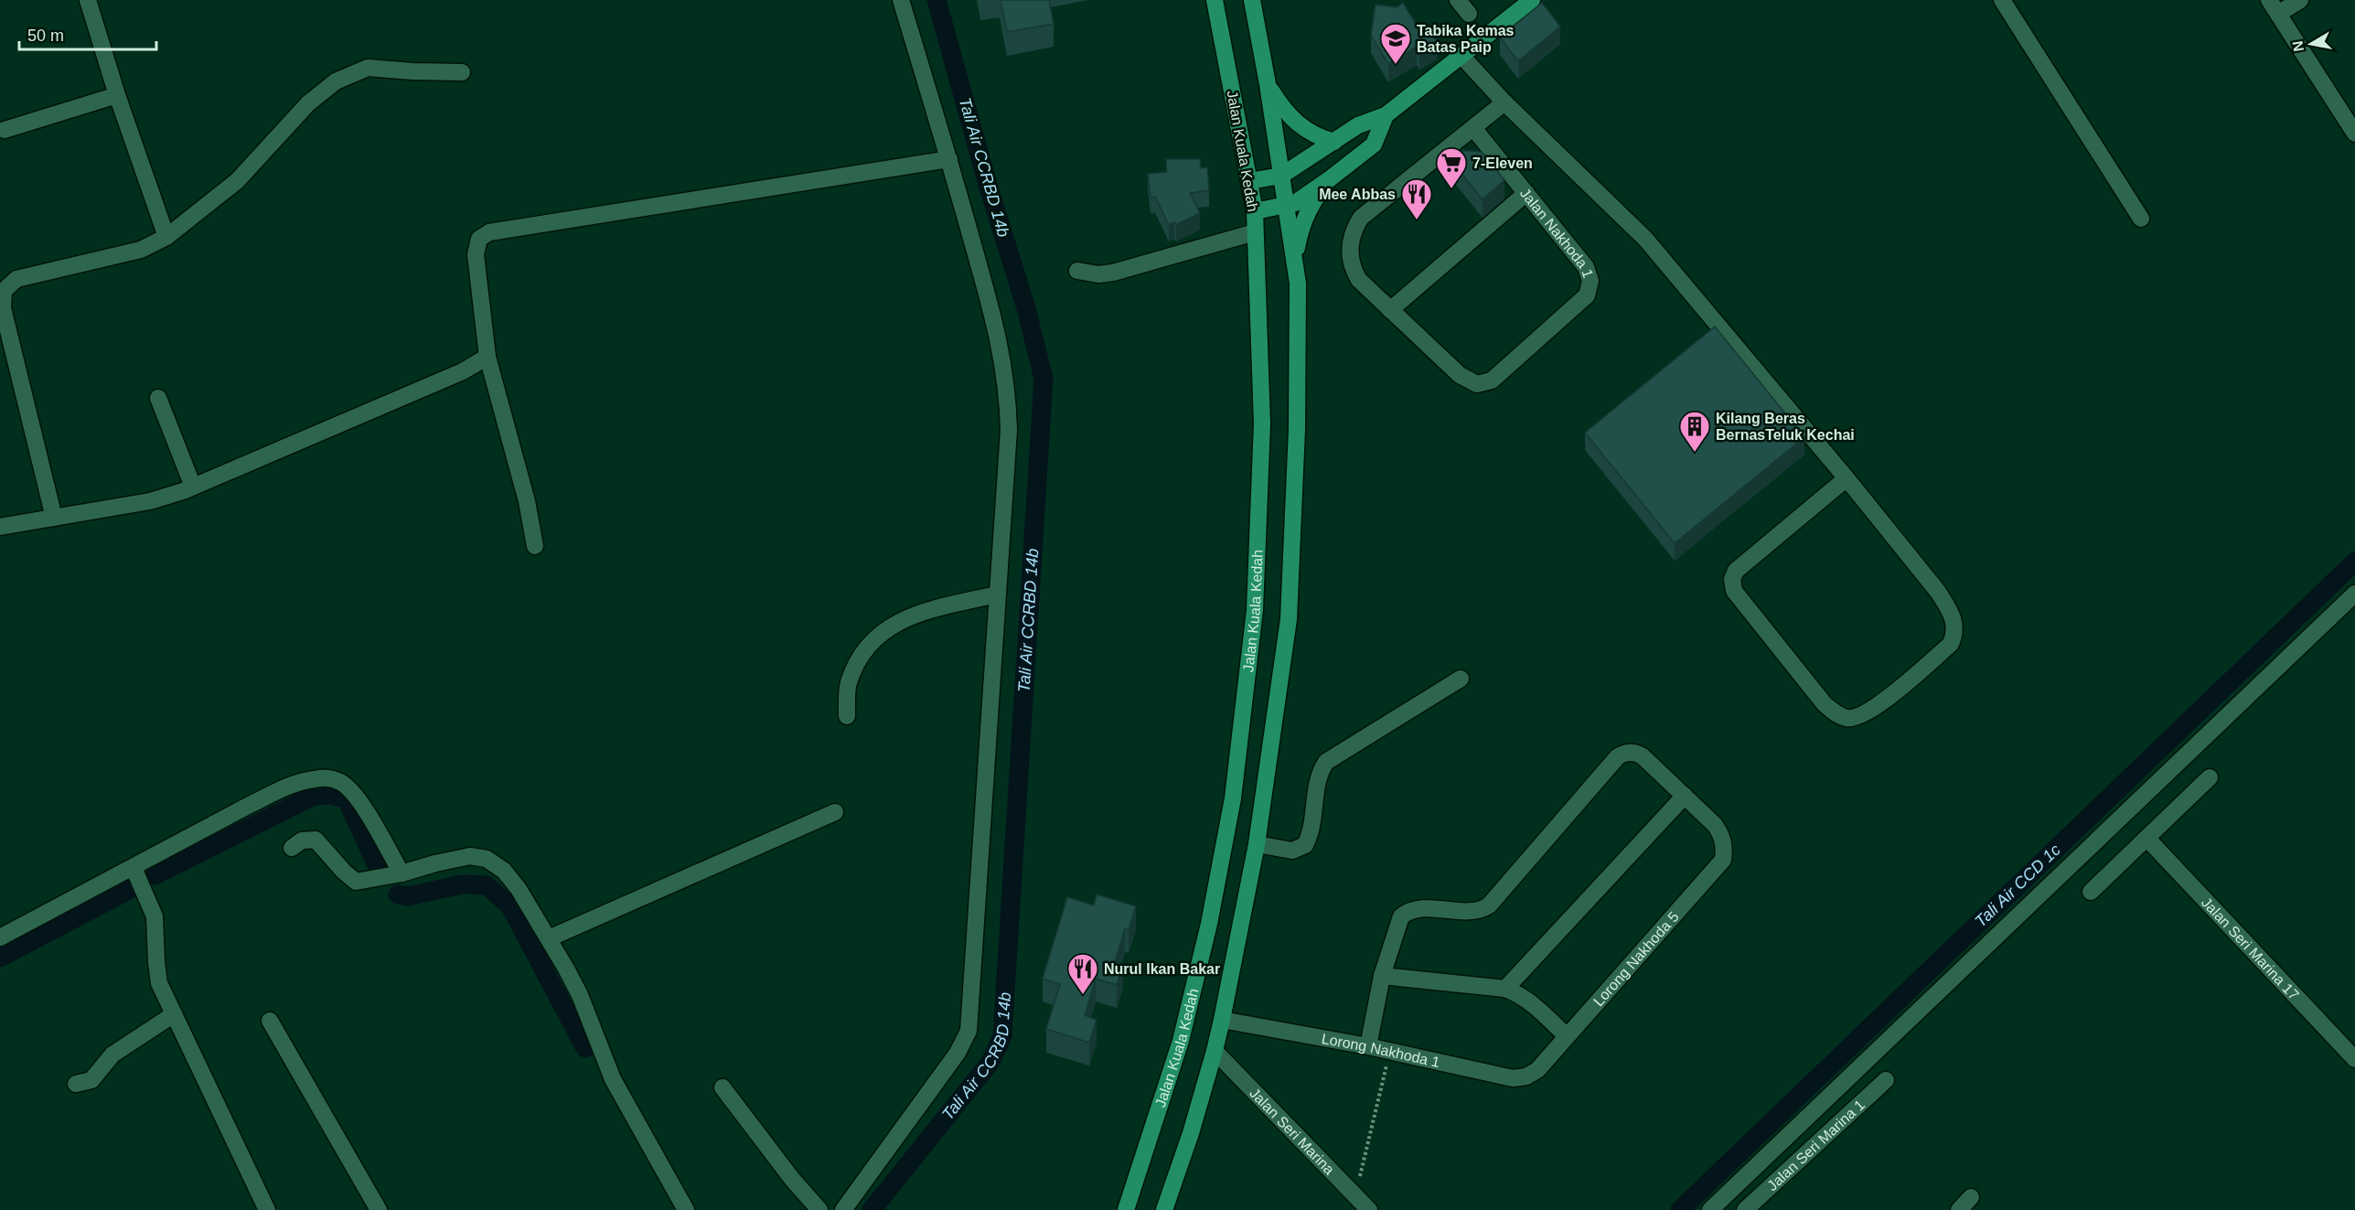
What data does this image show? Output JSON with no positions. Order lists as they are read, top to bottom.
{
  "streets": {
    "main road": ["Jalan Kuala Kedah"],
    "street": [
      "Jalan Nakhoda 1",
      "Jalan Seri Marina 17",
      "Lorong Nakhoda 5",
      "Lorong Nakhoda 1",
      "Jalan Seri Marina",
      "Jalan Seri Marina 1"
    ]
  },
  "crossings": [
    ["Lorong Nakhoda 5", "Lorong Nakhoda 1"]
  ],
  "water": ["Tali Air CCRBD 14b", "Tali Air CCD 1c"],
  "places": {
    "school or university": ["Tabika Kemas Batas Paip"],
    "supermarket": ["7-Eleven"],
    "restaurant": ["Mee Abbas", "Nurul Ikan Bakar"],
    "building": ["Kilang Beras BernasTeluk Kechai"]
  },
  "scale_bar": "50 m",
  "north": "left"
}
